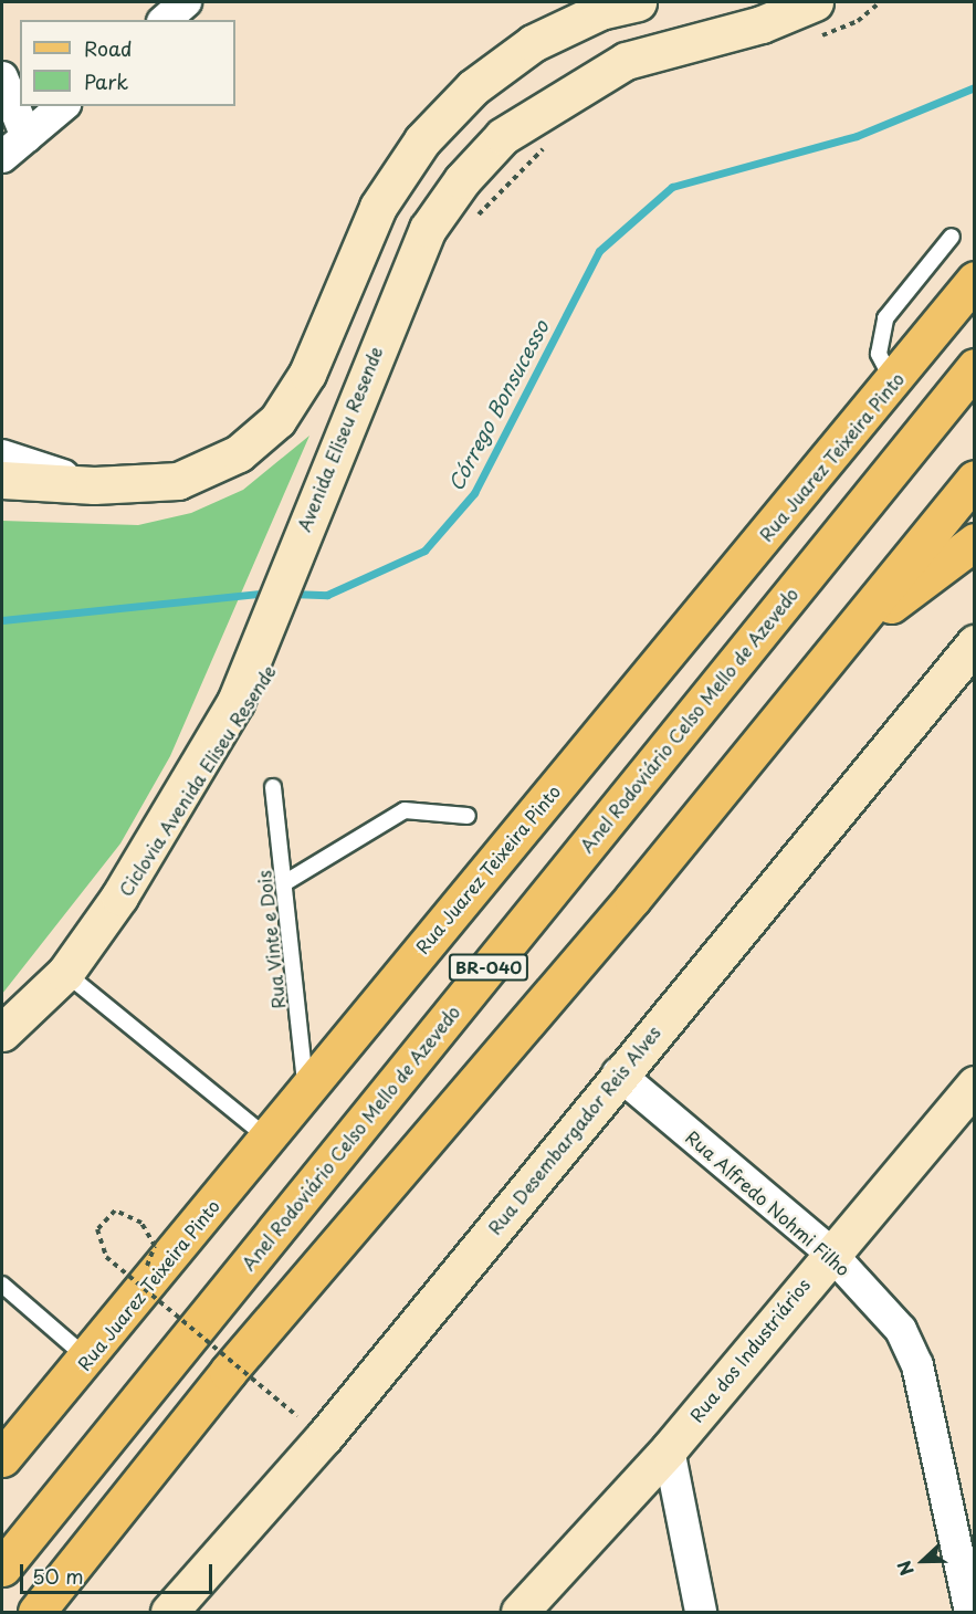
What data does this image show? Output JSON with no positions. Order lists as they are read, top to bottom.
{
  "streets": {
    "main road": [
      "Avenida Eliseu Resende",
      "Rua Juarez Teixeira Pinto",
      "Anel Rodoviário Celso Mello de Azevedo",
      "BR-040",
      "Rua Desembargador Reis Alves",
      "Rua dos Industriários"
    ],
    "street": ["Rua Alfredo Nohmi Filho"],
    "lane": ["Rua Vinte e Dois"]
  },
  "crossings": [
    ["Rua Juarez Teixeira Pinto", "Rua Vinte e Dois"],
    ["Rua Desembargador Reis Alves", "Rua Alfredo Nohmi Filho"],
    ["Rua Alfredo Nohmi Filho", "Rua dos Industriários"]
  ],
  "water": ["Córrego Bonsucesso"],
  "legend": ["Road", "Park"],
  "scale_bar": "50 m",
  "north": "left"
}
